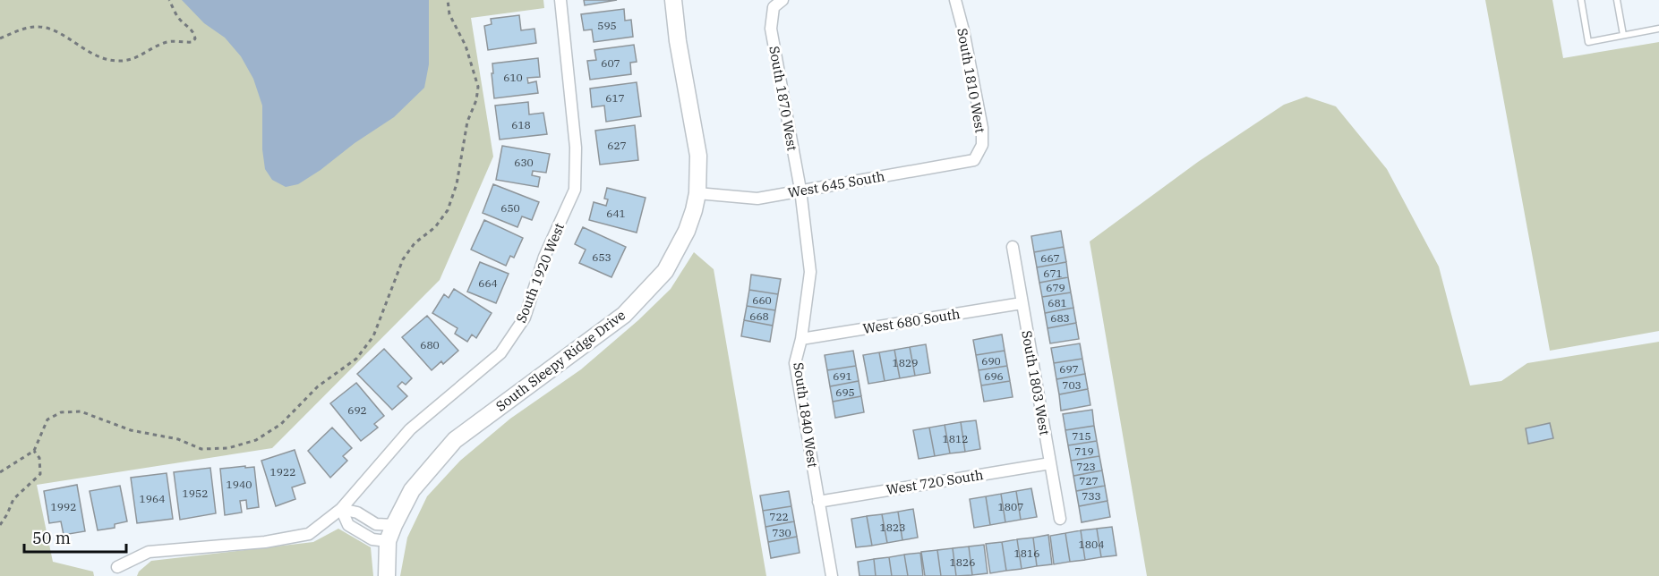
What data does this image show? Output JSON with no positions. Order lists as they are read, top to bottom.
{
  "streets": {
    "street": [
      "South 1810 West",
      "South 1870 West",
      "West 645 South",
      "South 1920 West",
      "West 680 South",
      "South Sleepy Ridge Drive",
      "South 1803 West",
      "South 1840 West",
      "West 720 South"
    ]
  },
  "crossings": [
    ["South 1810 West", "West 645 South"],
    ["South 1870 West", "West 645 South"],
    ["South 1870 West", "South 1840 West"],
    ["West 645 South", "South Sleepy Ridge Drive"],
    ["West 645 South", "South 1840 West"],
    ["West 680 South", "South 1803 West"],
    ["West 680 South", "South 1840 West"],
    ["South 1803 West", "West 720 South"],
    ["South 1840 West", "West 720 South"]
  ],
  "house_numbers": [
    "595",
    "607",
    "610",
    "617",
    "618",
    "627",
    "630",
    "650",
    "641",
    "653",
    "667",
    "671",
    "664",
    "679",
    "660",
    "681",
    "668",
    "683",
    "680",
    "690",
    "1829",
    "697",
    "691",
    "696",
    "703",
    "695",
    "692",
    "715",
    "1812",
    "719",
    "723",
    "1922",
    "727",
    "1940",
    "1952",
    "733",
    "1964",
    "1992",
    "1807",
    "722",
    "1823",
    "730",
    "1804",
    "1816",
    "1826"
  ],
  "scale_bar": "50 m"
}
